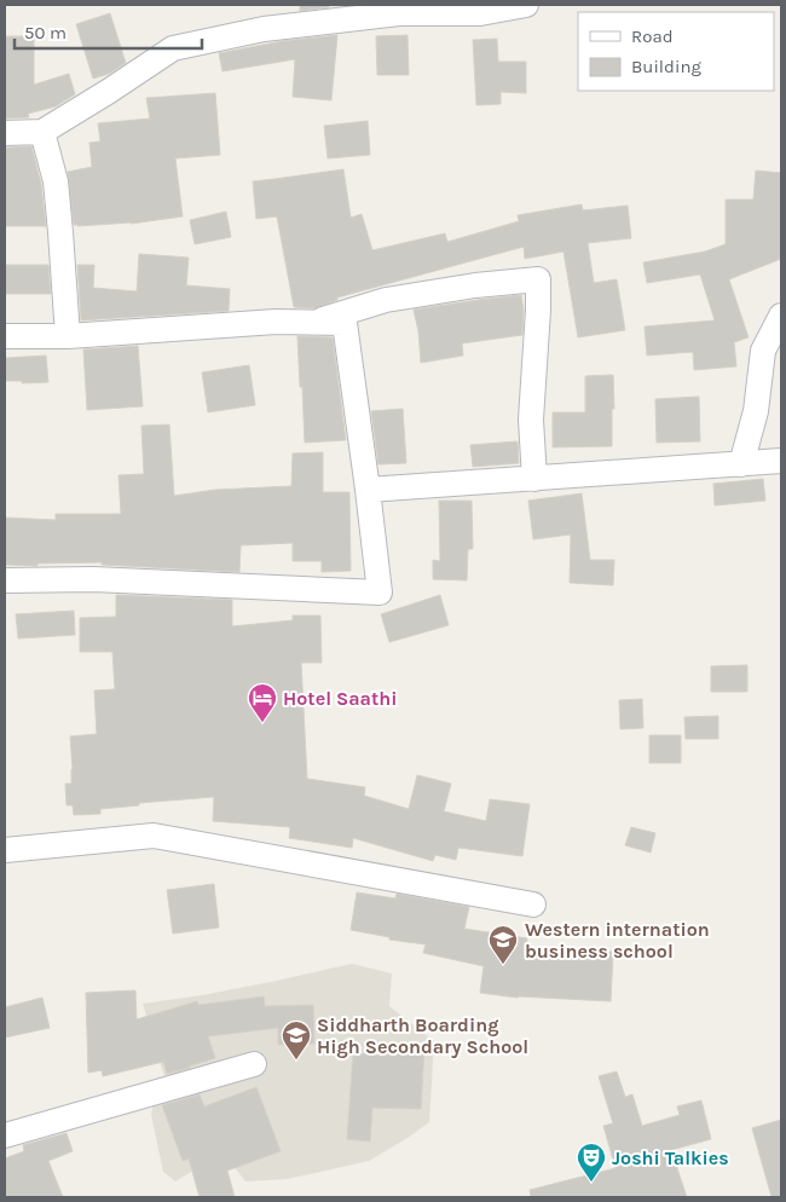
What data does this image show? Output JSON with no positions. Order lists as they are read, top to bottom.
{
  "places": {
    "hotel": ["Hotel Saathi"],
    "school or university": ["Western internation business school", "Siddharth Boarding High Secondary School"],
    "theatre": ["Joshi Talkies"]
  },
  "legend": ["Road", "Building"],
  "scale_bar": "50 m"
}
